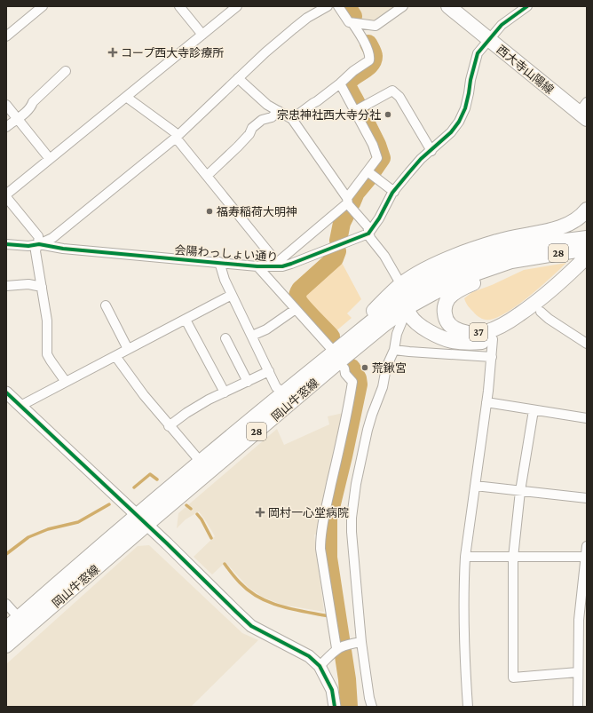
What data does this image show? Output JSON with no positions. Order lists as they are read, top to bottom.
{
  "streets": {
    "main road": [
      "西大寺山陽線",
      "28",
      "37",
      "岡山牛窓線"
    ],
    "street": ["会陽わっしょい通り"]
  },
  "crossings": [
    ["37", "岡山牛窓線"]
  ],
  "places": {
    "health": ["コープ西大寺診療所", "岡村一心堂病院"],
    "other": ["宗忠神社西大寺分社", "福寿稲荷大明神", "荒鍬宮"]
  }
}
